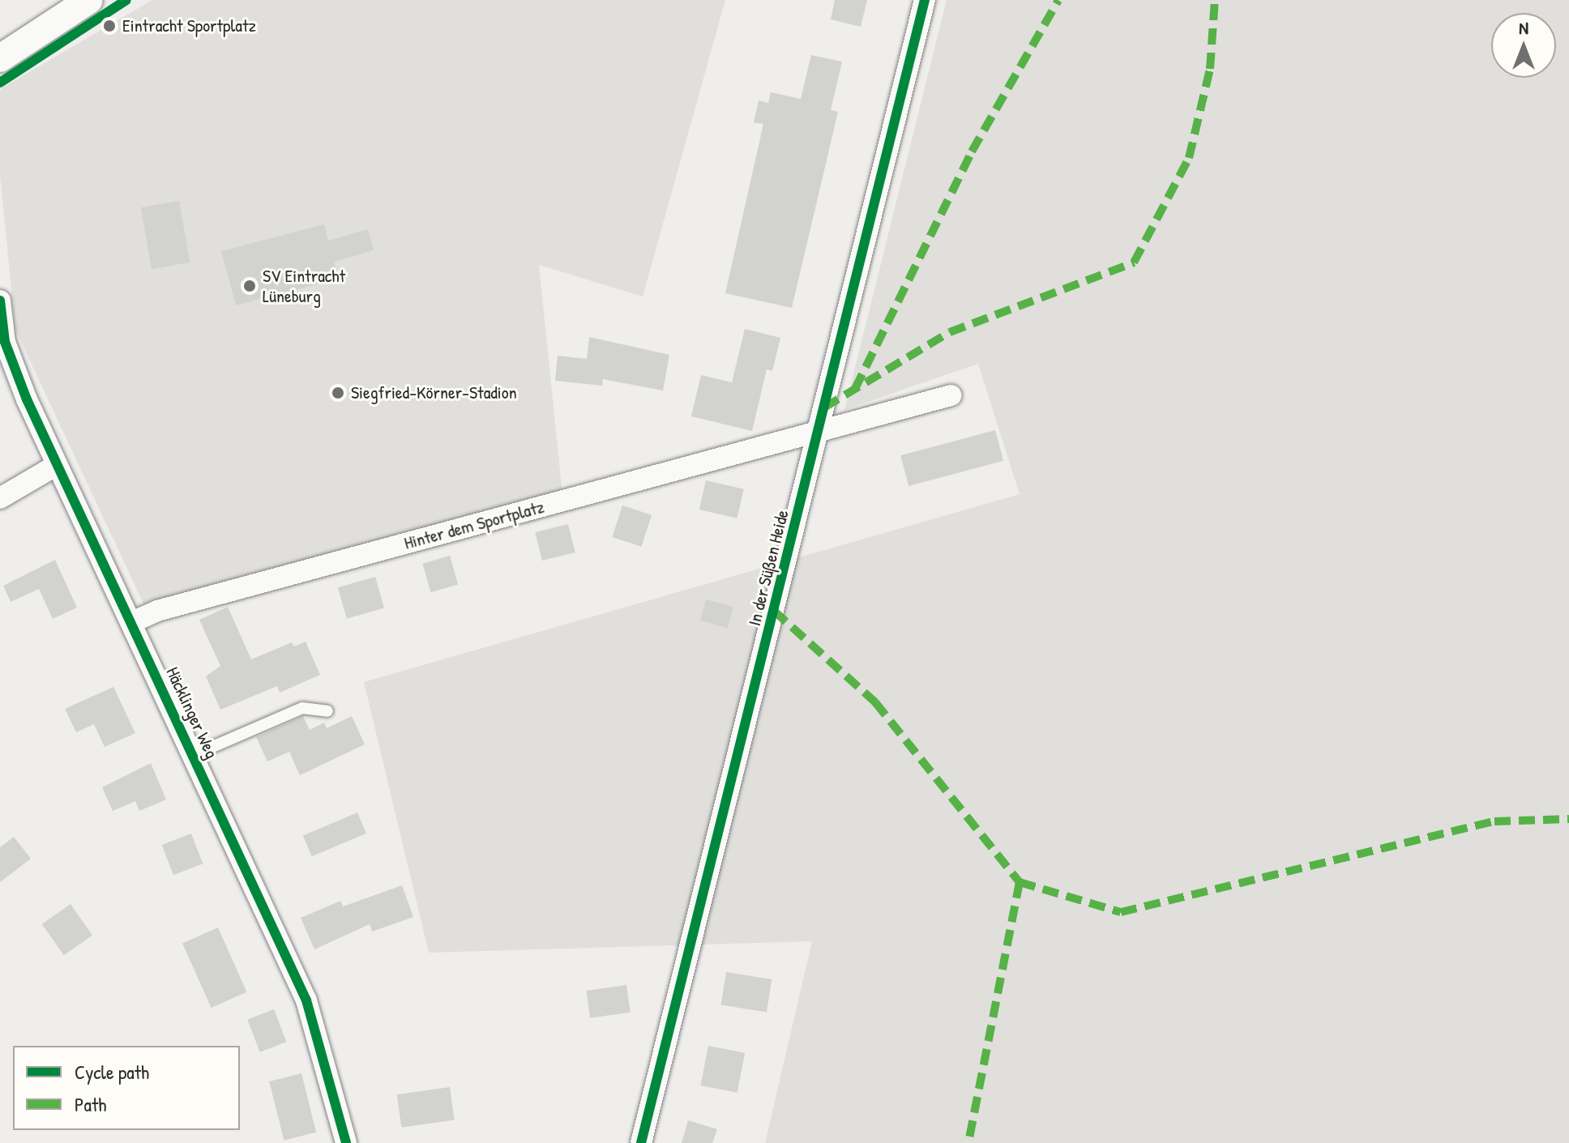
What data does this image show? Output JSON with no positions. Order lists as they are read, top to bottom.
{
  "streets": {
    "street": ["Hinter dem Sportplatz", "In der Süßen Heide", "Häcklinger Weg"]
  },
  "crossings": [
    ["Hinter dem Sportplatz", "In der Süßen Heide"],
    ["Hinter dem Sportplatz", "Häcklinger Weg"]
  ],
  "places": ["Eintracht Sportplatz", "SV Eintracht Lüneburg", "Siegfried-Körner-Stadion"],
  "legend": ["Cycle path", "Path"],
  "north": "top"
}
